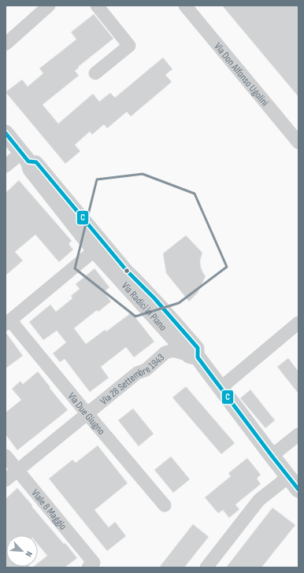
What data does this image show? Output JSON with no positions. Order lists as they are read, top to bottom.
{
  "streets": {
    "street": [
      "Via Don Alfonso Ugolini",
      "Via Radici in Piano",
      "Via 28 Settembre 1943",
      "Via Due Giugno",
      "Viale 8 Maggio"
    ]
  },
  "crossings": [
    ["Via Radici in Piano", "Via 28 Settembre 1943"],
    ["Via 28 Settembre 1943", "Via Due Giugno"],
    ["Via 28 Settembre 1943", "Viale 8 Maggio"]
  ],
  "lines": ["transit line C"],
  "north": "bottom right"
}
